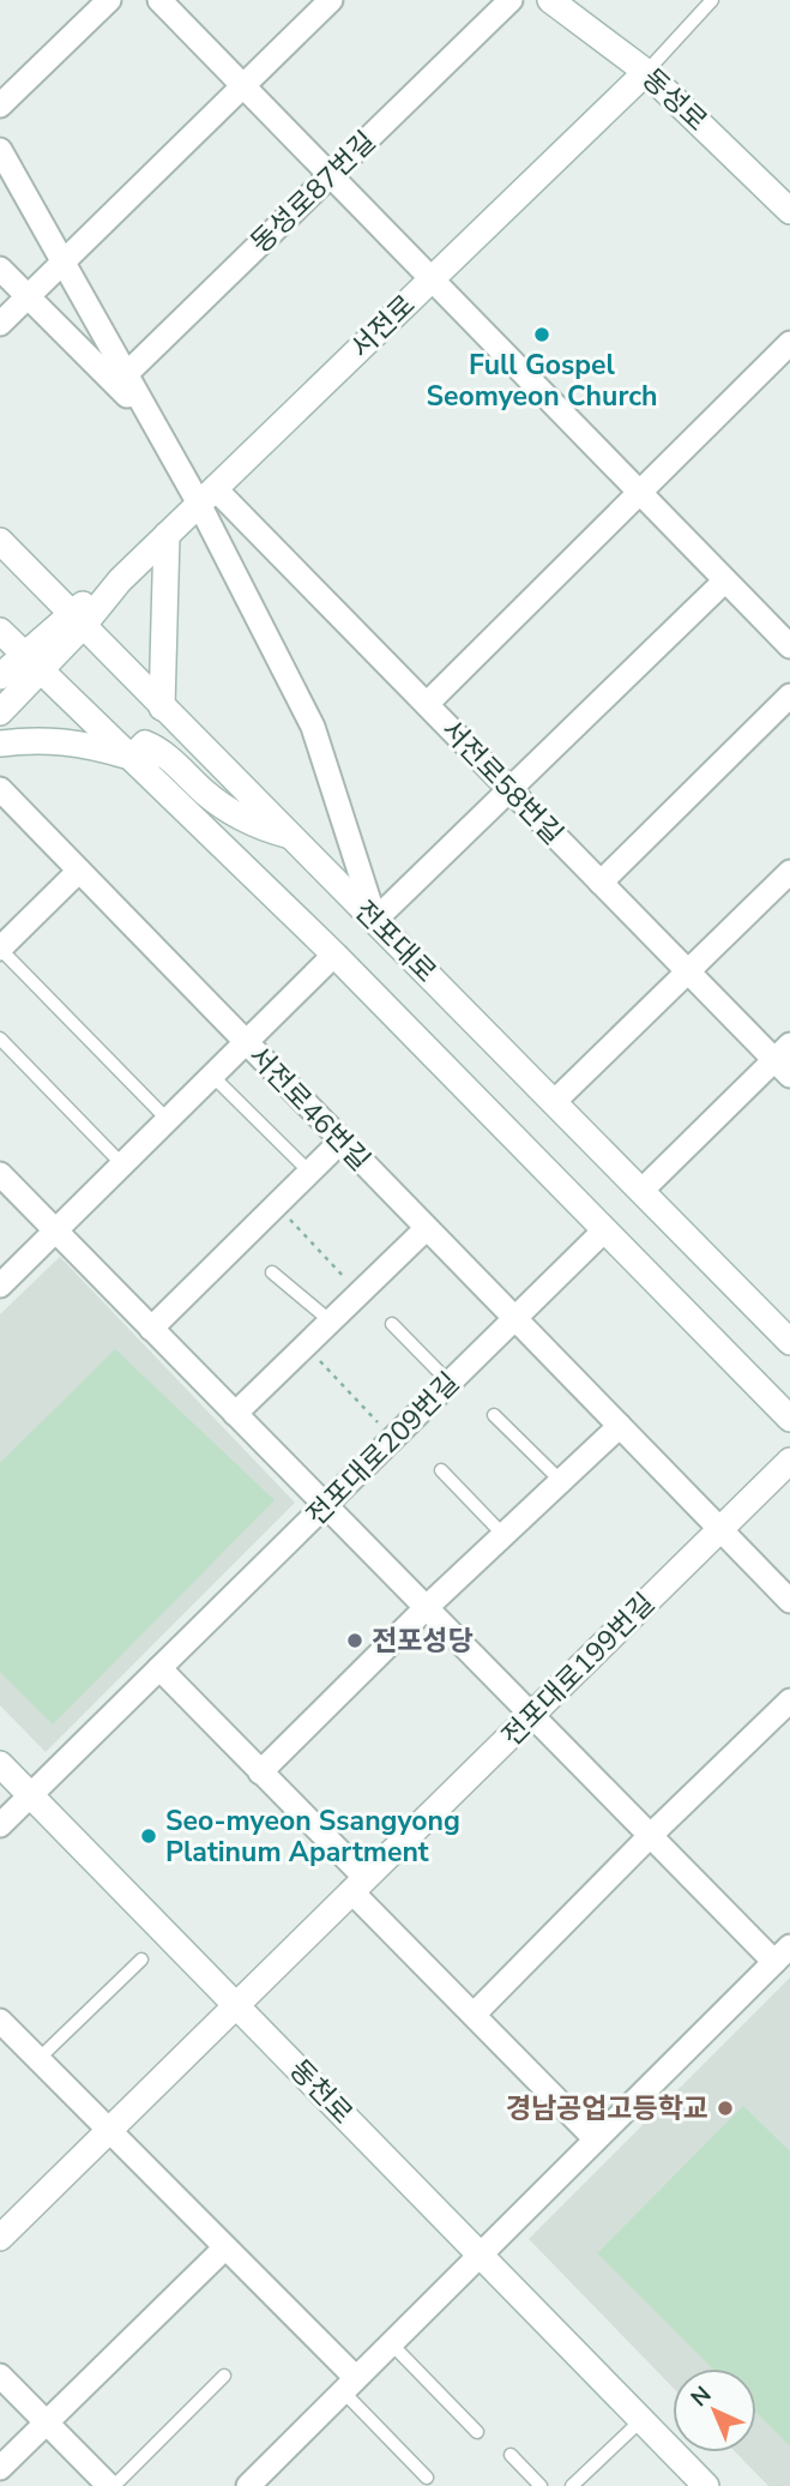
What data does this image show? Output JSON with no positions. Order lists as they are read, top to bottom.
{
  "streets": {
    "main road": [
      "동성로",
      "서전로",
      "전포대로",
      "전포대로199번길",
      "동천로"
    ],
    "street": [
      "동성로87번길",
      "서전로58번길",
      "서전로46번길",
      "전포대로209번길"
    ]
  },
  "crossings": [
    ["동성로", "서전로"],
    ["서전로", "서전로58번길"],
    ["서전로", "전포대로"],
    ["전포대로", "전포대로209번길"],
    ["서전로46번길", "전포대로209번길"],
    ["서전로46번길", "전포대로199번길"],
    ["전포대로209번길", "동천로"],
    ["전포대로199번길", "동천로"]
  ],
  "places": [
    "Full Gospel Seomyeon Church",
    "전포성당",
    "Seo-myeon Ssangyong Platinum Apartment",
    "경남공업고등학교"
  ],
  "north": "top left"
}
